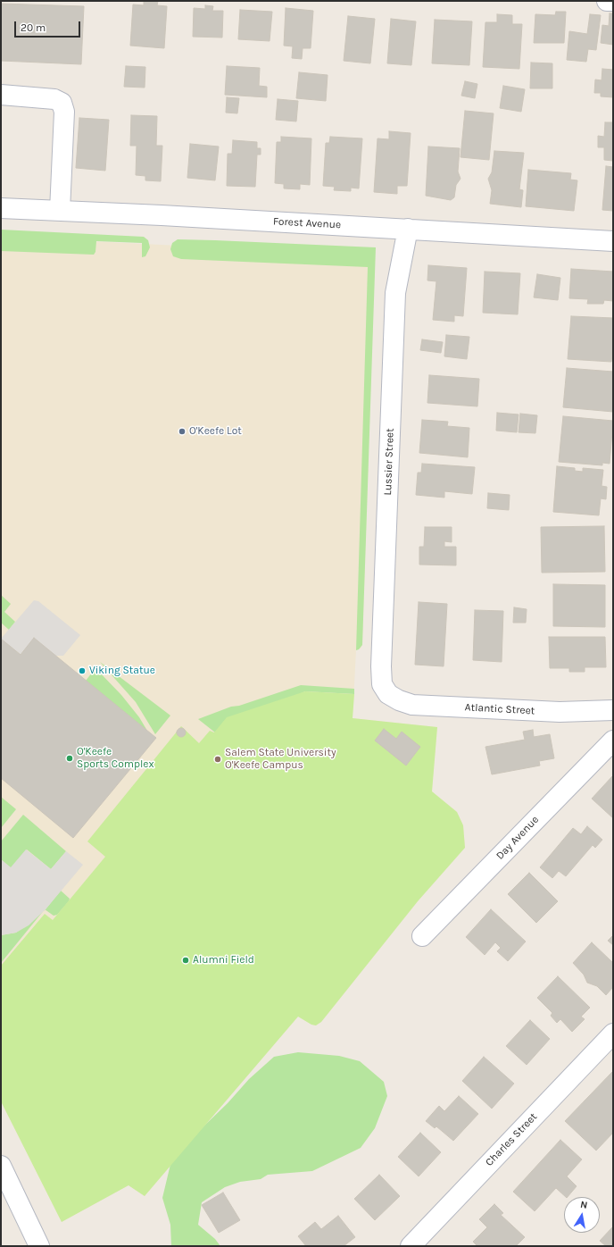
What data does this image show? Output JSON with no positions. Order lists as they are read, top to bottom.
{
  "streets": {
    "street": [
      "Forest Avenue",
      "Lussier Street",
      "Atlantic Street",
      "Day Avenue",
      "Charles Street"
    ]
  },
  "crossings": [
    ["Forest Avenue", "Lussier Street"],
    ["Lussier Street", "Atlantic Street"]
  ],
  "places": [
    "O'Keefe Lot",
    "Viking Statue",
    "O'Keefe Sports Complex",
    "Salem State University O'Keefe Campus",
    "Alumni Field"
  ],
  "scale_bar": "20 m",
  "north": "top"
}
